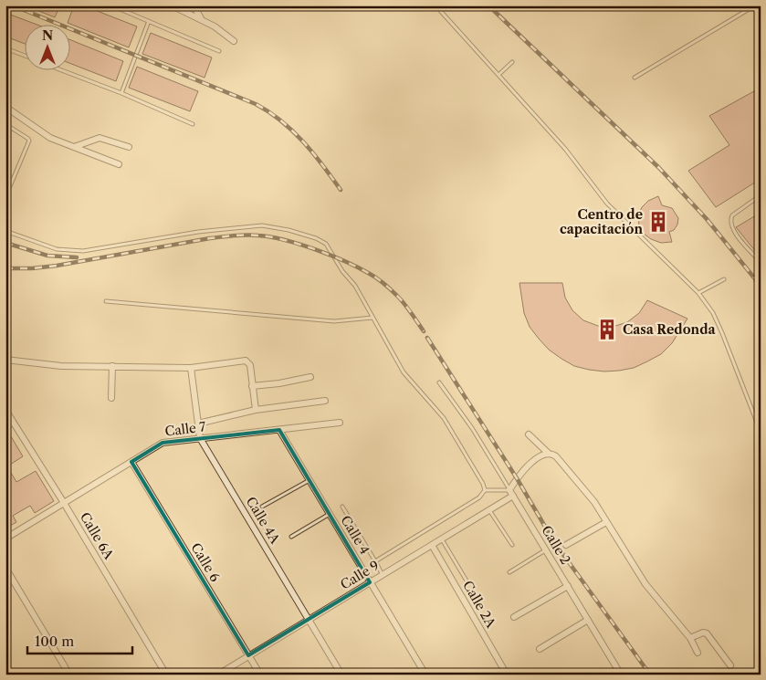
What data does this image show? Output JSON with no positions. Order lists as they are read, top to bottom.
{
  "streets": {
    "street": [
      "Calle 7",
      "Calle 4A",
      "Calle 4",
      "Calle 6A",
      "Calle 2",
      "Calle 6",
      "Calle 9",
      "Calle 2A"
    ]
  },
  "crossings": [
    ["Calle 7", "Calle 4A"],
    ["Calle 7", "Calle 4"],
    ["Calle 7", "Calle 6A"],
    ["Calle 7", "Calle 6"],
    ["Calle 4A", "Calle 9"],
    ["Calle 4", "Calle 9"],
    ["Calle 2", "Calle 9"],
    ["Calle 6", "Calle 9"],
    ["Calle 9", "Calle 2A"]
  ],
  "places": {
    "building": ["Centro de capacitación", "Casa Redonda"]
  },
  "scale_bar": "100 m",
  "north": "top"
}
